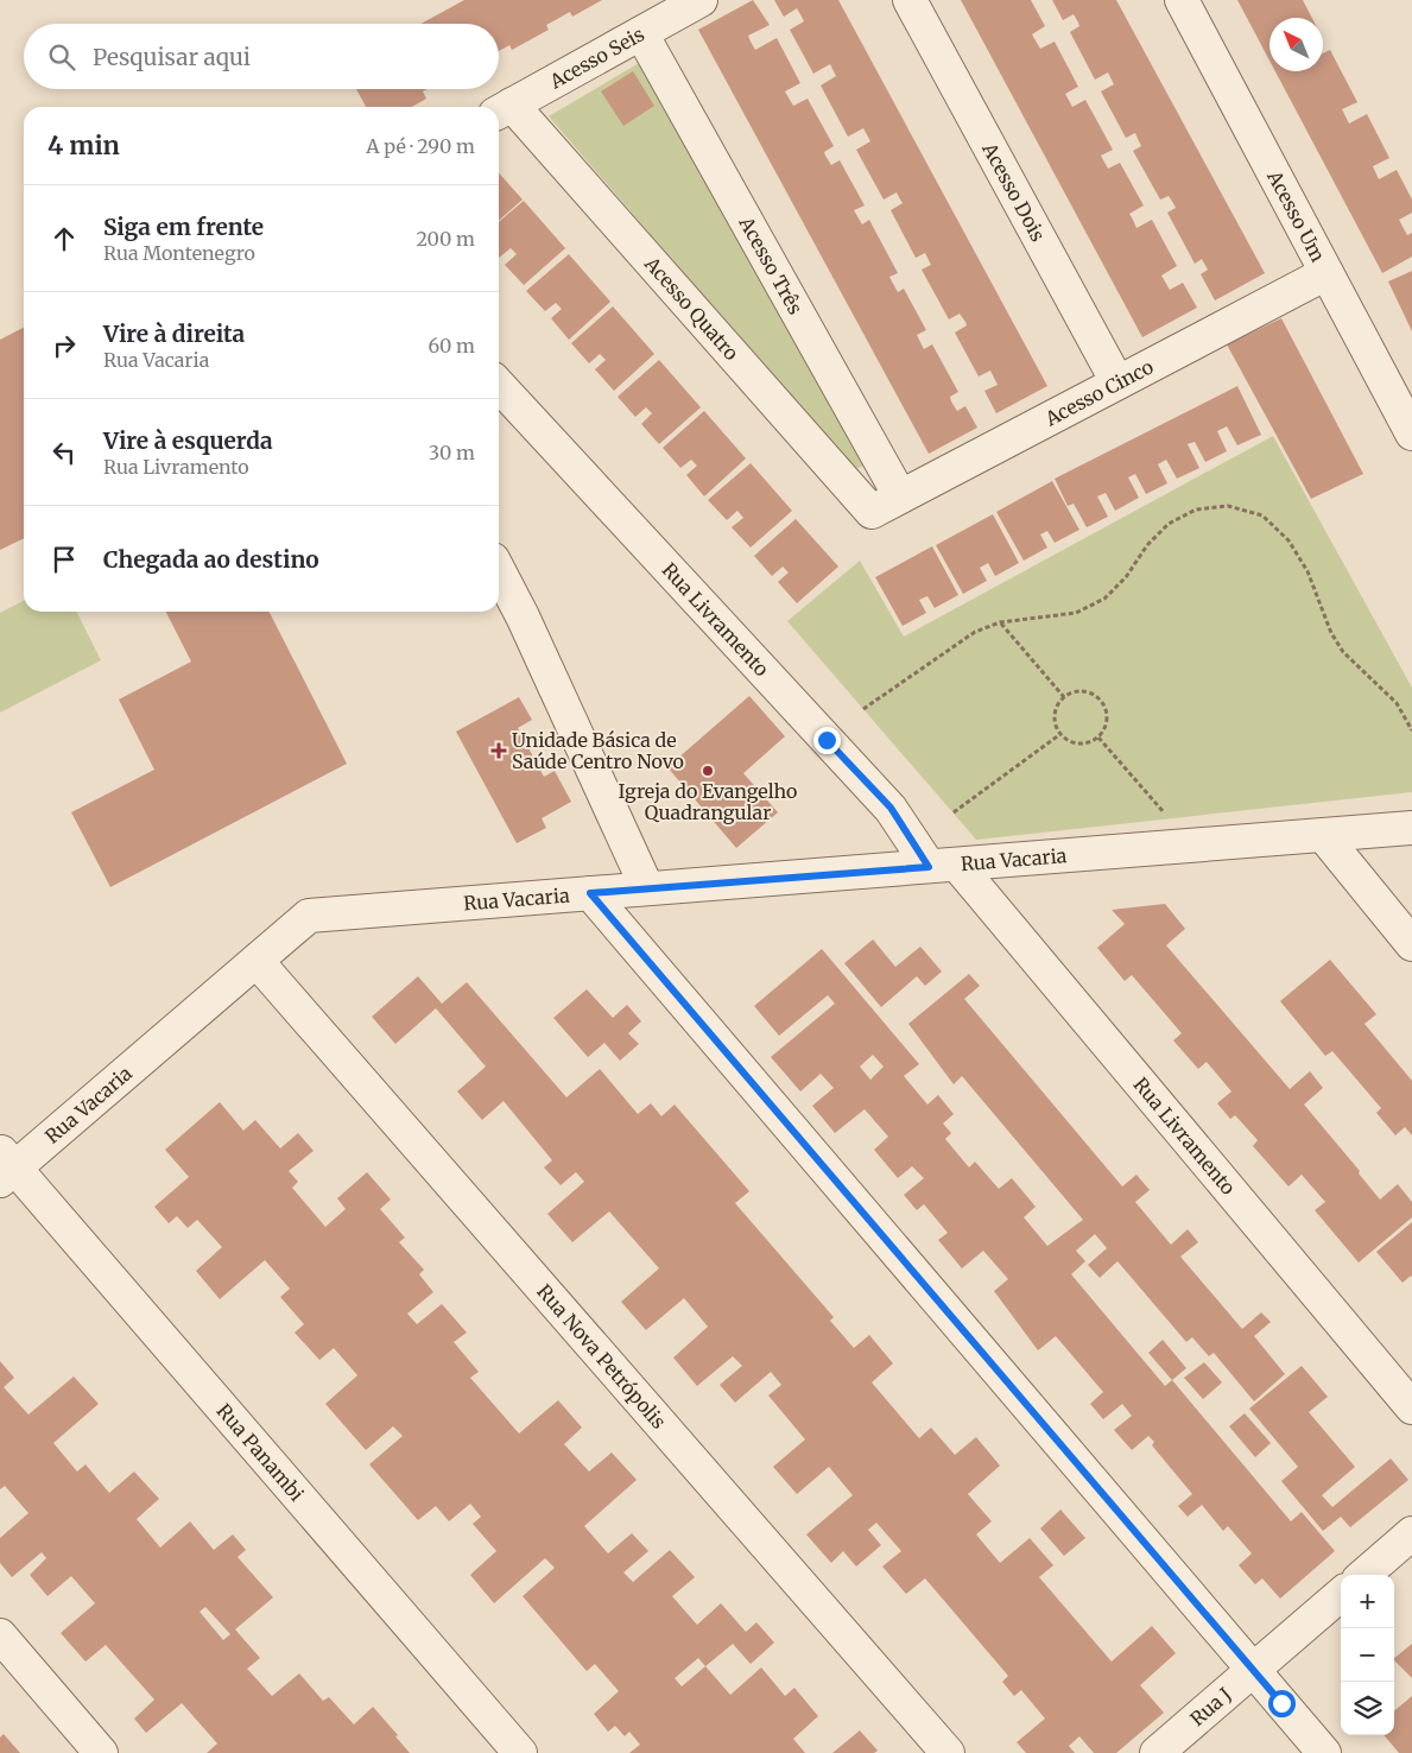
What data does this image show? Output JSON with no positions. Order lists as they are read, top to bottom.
{
  "streets": {
    "street": [
      "Acesso Seis",
      "Acesso Dois",
      "Acesso Um",
      "Acesso Três",
      "Acesso Quatro",
      "Acesso Cinco",
      "Rua Livramento",
      "Rua Vacaria",
      "Rua Nova Petrópolis",
      "Rua Panambi",
      "Rua J"
    ]
  },
  "crossings": [
    ["Acesso Seis", "Acesso Três"],
    ["Acesso Seis", "Acesso Quatro"],
    ["Acesso Dois", "Acesso Cinco"],
    ["Acesso Um", "Acesso Cinco"],
    ["Acesso Três", "Acesso Cinco"],
    ["Acesso Quatro", "Acesso Cinco"],
    ["Rua Livramento", "Rua Vacaria"],
    ["Rua Vacaria", "Rua Nova Petrópolis"],
    ["Rua Vacaria", "Rua Panambi"]
  ],
  "places": {
    "health": ["Unidade Básica de Saúde Centro Novo"],
    "other": ["Igreja do Evangelho Quadrangular"]
  },
  "north": "top left",
  "page": {
    "search": "Pesquisar aqui",
    "heading": ["4 min", "A pé · 290 m"],
    "list": [
      ["Siga em frente", "Rua Montenegro", "200 m"],
      ["Vire à direita", "Rua Vacaria", "60 m"],
      ["Vire à esquerda", "Rua Livramento", "30 m"],
      "Chegada ao destino"
    ],
    "map_buttons": ["+", "−"]
  }
}
